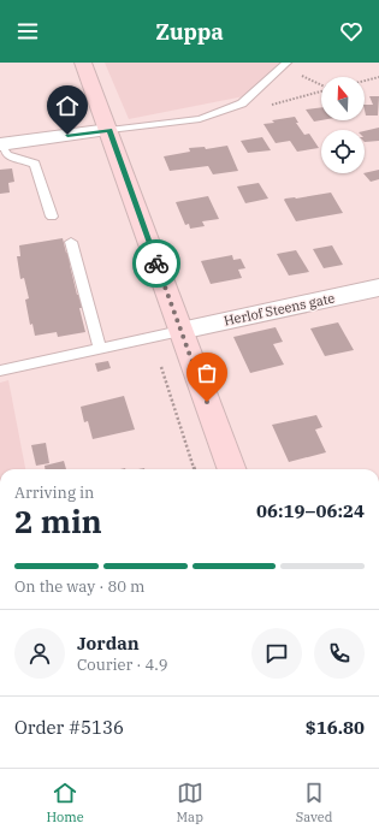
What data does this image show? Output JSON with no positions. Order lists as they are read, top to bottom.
{
  "streets": {
    "street": ["Herlof Steens gate"]
  },
  "north": "top",
  "page": {
    "header": "Zuppa",
    "heading": ["2 min", "Arriving in", "06:19–06:24"],
    "panel": [
      "Jordan",
      "Courier · 4.9",
      "Order #5136",
      "$16.80"
    ],
    "bar": "On the way · 80 m",
    "tabs": ["Home", "Map", "Saved"]
  }
}
